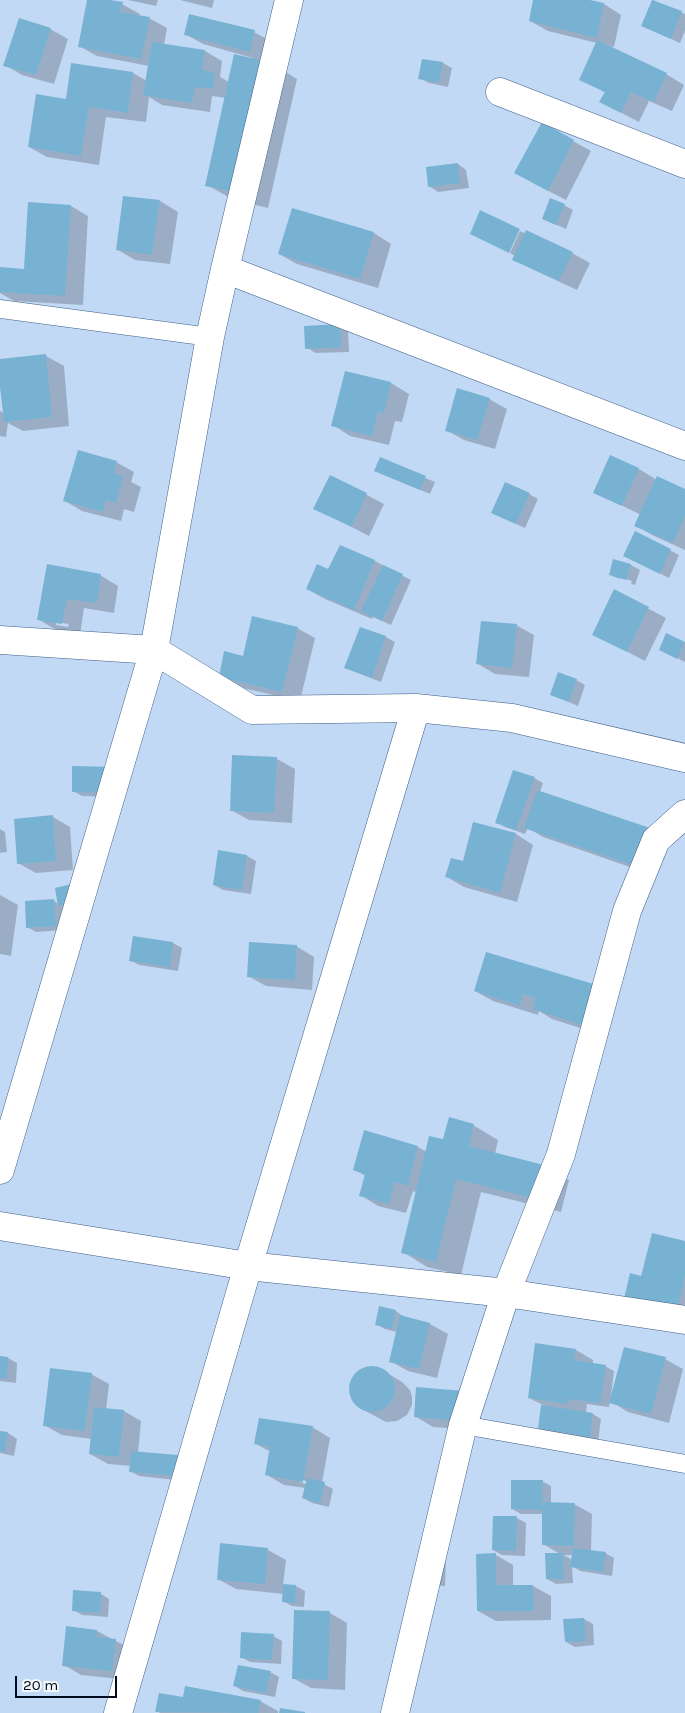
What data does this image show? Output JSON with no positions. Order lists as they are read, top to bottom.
{
  "scale_bar": "20 m"
}
